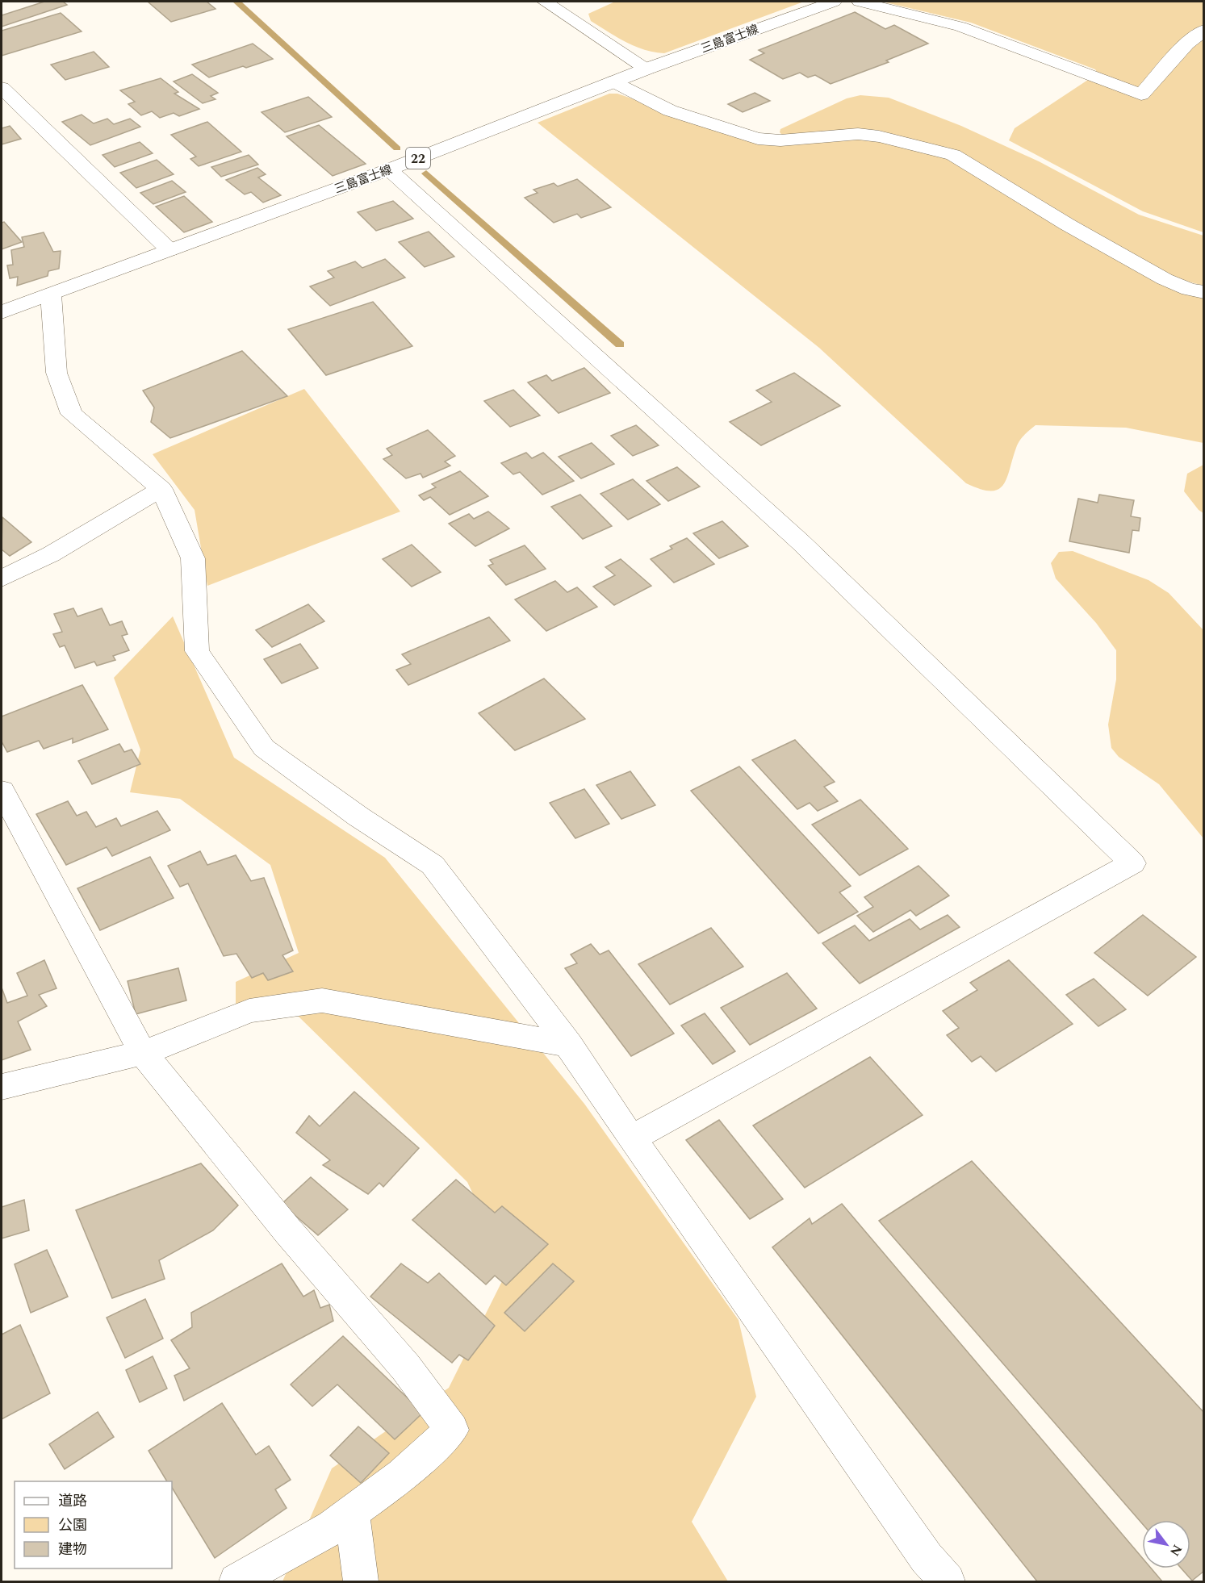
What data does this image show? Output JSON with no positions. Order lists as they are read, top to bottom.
{
  "streets": {
    "street": ["三島富士線", "22"]
  },
  "legend": ["道路", "公園", "建物"],
  "north": "bottom right"
}
